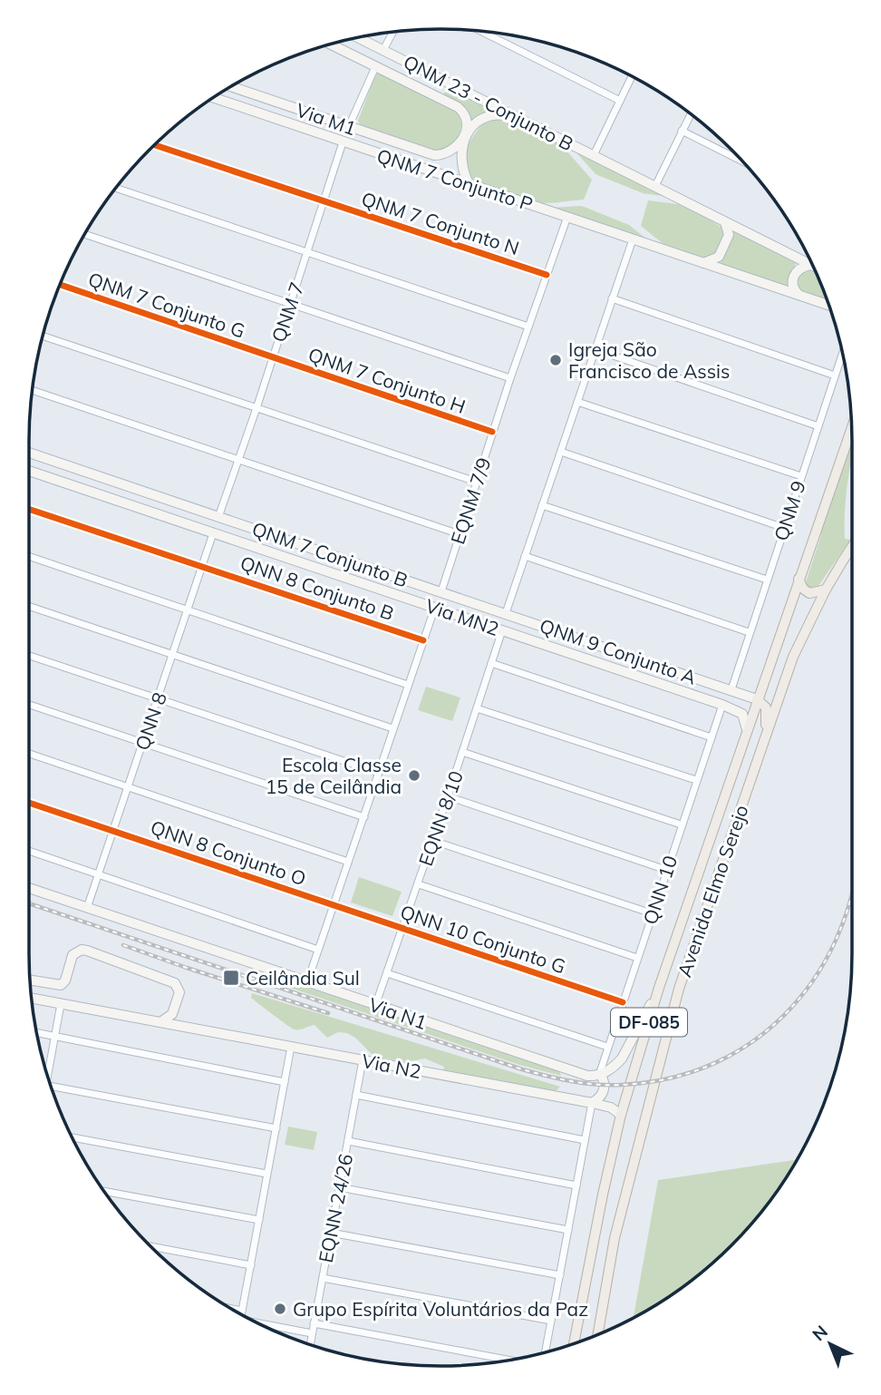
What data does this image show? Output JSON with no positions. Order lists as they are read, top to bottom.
{
  "streets": {
    "main road": [
      "QNM 23 - Conjunto B",
      "Via M1",
      "QNM 7 Conjunto P",
      "QNM 7 Conjunto B",
      "Via MN2",
      "QNM 9 Conjunto A",
      "Avenida Elmo Serejo",
      "Via N1",
      "DF-085",
      "Via N2"
    ],
    "street": [
      "QNM 7 Conjunto N",
      "QNM 7 Conjunto G",
      "QNM 7",
      "QNM 7 Conjunto H",
      "EQNM 7/9",
      "QNM 9",
      "QNN 8 Conjunto B",
      "QNN 8",
      "EQNN 8/10",
      "QNN 8 Conjunto O",
      "QNN 10",
      "QNN 10 Conjunto G",
      "EQNN 24/26"
    ]
  },
  "crossings": [
    ["QNM 7 Conjunto P", "QNM 7"],
    ["QNM 7 Conjunto P", "EQNM 7/9"],
    ["QNM 7 Conjunto N", "QNM 7"],
    ["QNM 7 Conjunto N", "EQNM 7/9"],
    ["QNM 7 Conjunto G", "QNM 7"],
    ["QNM 7 Conjunto G", "QNM 7 Conjunto H"],
    ["QNM 7", "QNM 7 Conjunto H"],
    ["QNM 7", "QNM 7 Conjunto B"],
    ["QNM 7 Conjunto H", "EQNM 7/9"],
    ["EQNM 7/9", "QNM 7 Conjunto B"],
    ["QNM 9", "QNM 9 Conjunto A"],
    ["QNN 8 Conjunto B", "QNN 8"],
    ["Via MN2", "QNN 8"],
    ["Via MN2", "EQNN 8/10"],
    ["Via MN2", "QNN 10"],
    ["Via MN2", "Avenida Elmo Serejo"],
    ["QNM 9 Conjunto A", "Avenida Elmo Serejo"],
    ["QNN 8", "QNN 8 Conjunto O"],
    ["QNN 8", "Via N1"],
    ["EQNN 8/10", "QNN 10 Conjunto G"],
    ["EQNN 8/10", "Via N1"],
    ["QNN 8 Conjunto O", "QNN 10 Conjunto G"],
    ["QNN 10", "Avenida Elmo Serejo"],
    ["QNN 10", "QNN 10 Conjunto G"],
    ["QNN 10", "Via N1"],
    ["Avenida Elmo Serejo", "Via N1"],
    ["Avenida Elmo Serejo", "Via N2"],
    ["Via N2", "EQNN 24/26"]
  ],
  "places": {
    "other": ["Igreja São Francisco de Assis", "Escola Classe 15 de Ceilândia", "Grupo Espírita Voluntários da Paz"],
    "transit": ["Ceilândia Sul"]
  },
  "north": "top left"
}
